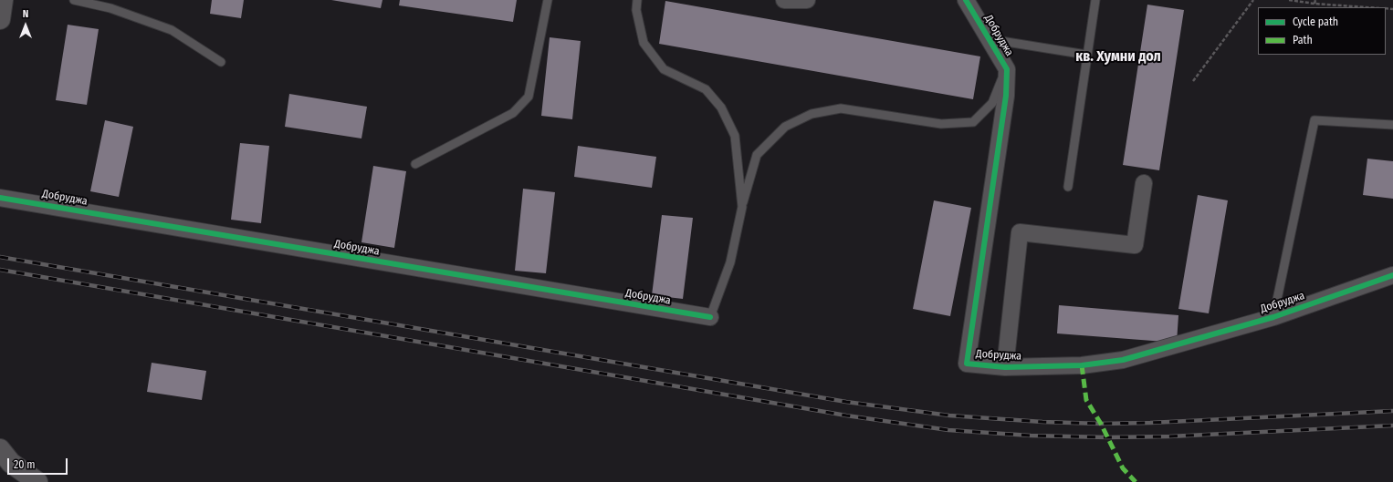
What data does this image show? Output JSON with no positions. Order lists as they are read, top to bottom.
{
  "streets": {
    "street": ["Добруджа"]
  },
  "districts": ["кв. Хумни дол"],
  "legend": ["Cycle path", "Path"],
  "scale_bar": "20 m",
  "north": "top"
}
